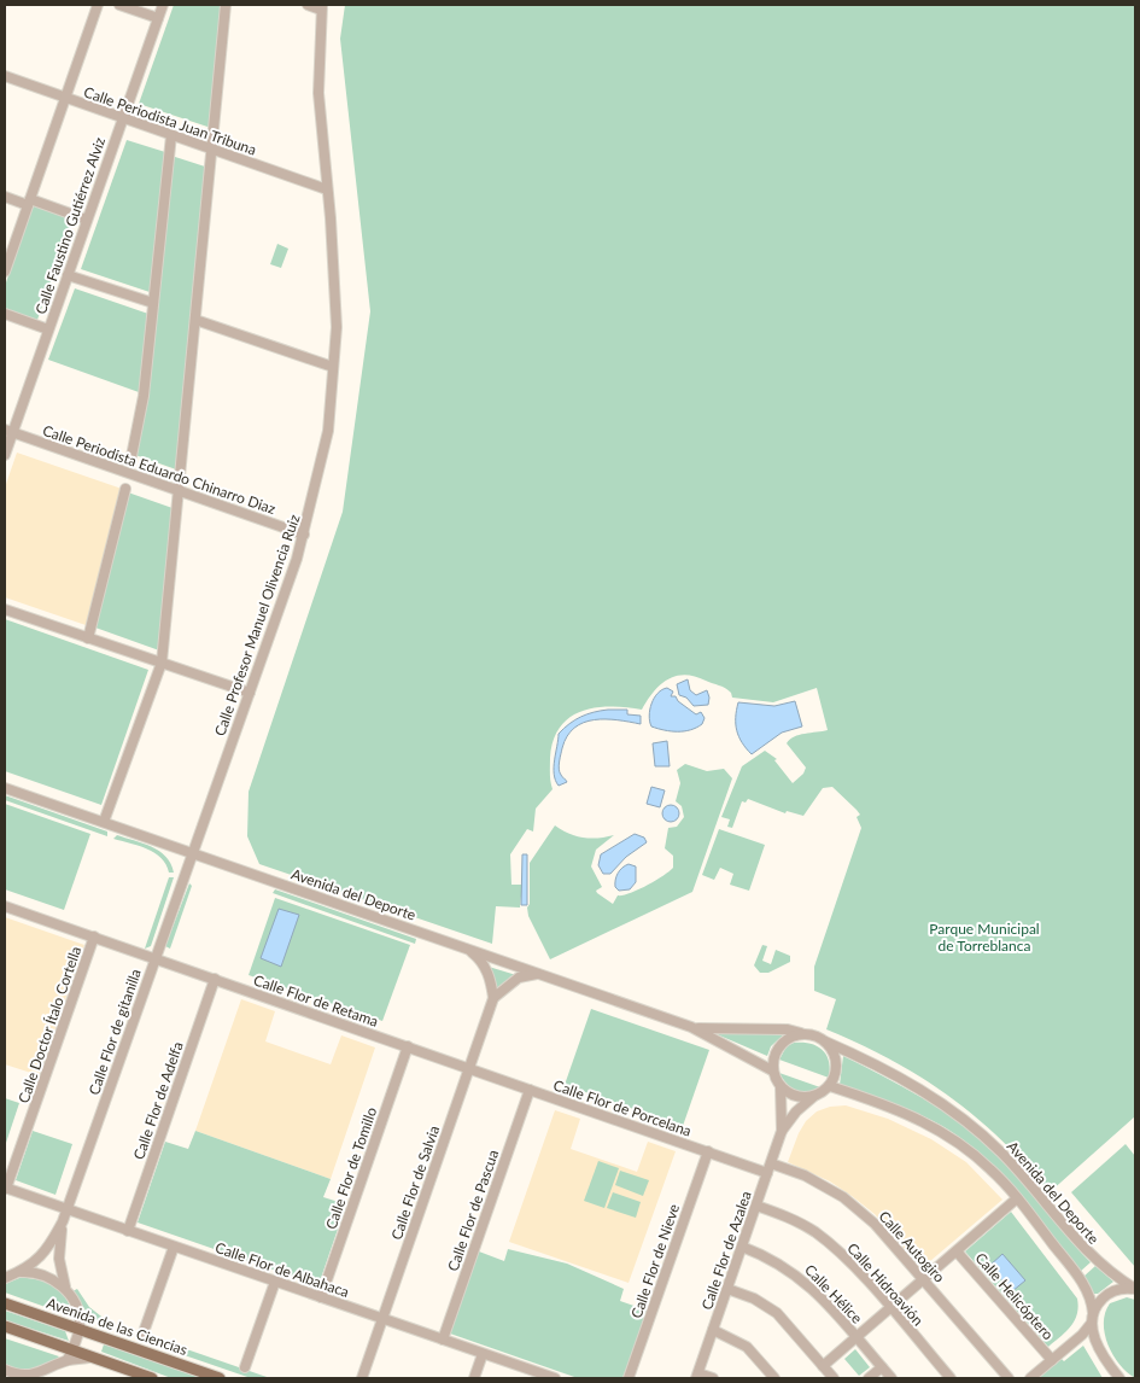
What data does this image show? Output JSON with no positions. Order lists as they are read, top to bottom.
{
  "streets": {
    "main road": ["Avenida de las Ciencias"],
    "street": [
      "Calle Periodista Juan Tribuna",
      "Calle Faustino Gutiérrez Alviz",
      "Calle Periodista Eduardo Chinarro Diaz",
      "Calle Profesor Manuel Olivencia Ruiz",
      "Avenida del Deporte",
      "Calle Flor de Retama",
      "Calle Doctor Ítalo Cortella",
      "Calle Flor de gitanilla",
      "Calle Flor de Adelfa",
      "Calle Flor de Porcelana",
      "Calle Flor de Tomillo",
      "Calle Flor de Salvia",
      "Calle Flor de Pascua",
      "Calle Autogiro",
      "Calle Flor de Azalea",
      "Calle Flor de Nieve",
      "Calle Flor de Albahaca",
      "Calle Hidroavión",
      "Calle Hélice",
      "Calle Helicóptero"
    ]
  },
  "crossings": [
    ["Calle Periodista Juan Tribuna", "Calle Faustino Gutiérrez Alviz"],
    ["Calle Periodista Juan Tribuna", "Calle Profesor Manuel Olivencia Ruiz"],
    ["Calle Faustino Gutiérrez Alviz", "Calle Periodista Eduardo Chinarro Diaz"],
    ["Calle Periodista Eduardo Chinarro Diaz", "Calle Profesor Manuel Olivencia Ruiz"],
    ["Calle Profesor Manuel Olivencia Ruiz", "Avenida del Deporte"],
    ["Calle Profesor Manuel Olivencia Ruiz", "Calle Flor de gitanilla"],
    ["Avenida del Deporte", "Calle Flor de gitanilla"],
    ["Calle Flor de Retama", "Calle Doctor Ítalo Cortella"],
    ["Calle Flor de Retama", "Calle Flor de gitanilla"],
    ["Calle Flor de Retama", "Calle Flor de Adelfa"],
    ["Calle Flor de Retama", "Calle Flor de Porcelana"],
    ["Calle Flor de Retama", "Calle Flor de Tomillo"],
    ["Calle Flor de Retama", "Calle Flor de Salvia"],
    ["Calle Doctor Ítalo Cortella", "Calle Flor de Albahaca"],
    ["Calle Flor de gitanilla", "Calle Flor de Albahaca"],
    ["Calle Flor de Adelfa", "Calle Flor de Albahaca"],
    ["Calle Flor de Porcelana", "Calle Flor de Salvia"],
    ["Calle Flor de Porcelana", "Calle Flor de Pascua"],
    ["Calle Flor de Porcelana", "Calle Autogiro"],
    ["Calle Flor de Porcelana", "Calle Flor de Azalea"],
    ["Calle Flor de Porcelana", "Calle Flor de Nieve"],
    ["Calle Flor de Tomillo", "Calle Flor de Albahaca"],
    ["Calle Flor de Salvia", "Calle Flor de Albahaca"],
    ["Calle Flor de Pascua", "Calle Flor de Albahaca"],
    ["Calle Autogiro", "Calle Flor de Azalea"],
    ["Calle Flor de Azalea", "Calle Hidroavión"],
    ["Calle Flor de Azalea", "Calle Hélice"]
  ],
  "parks": ["Parque Municipal de Torreblanca"]
}
